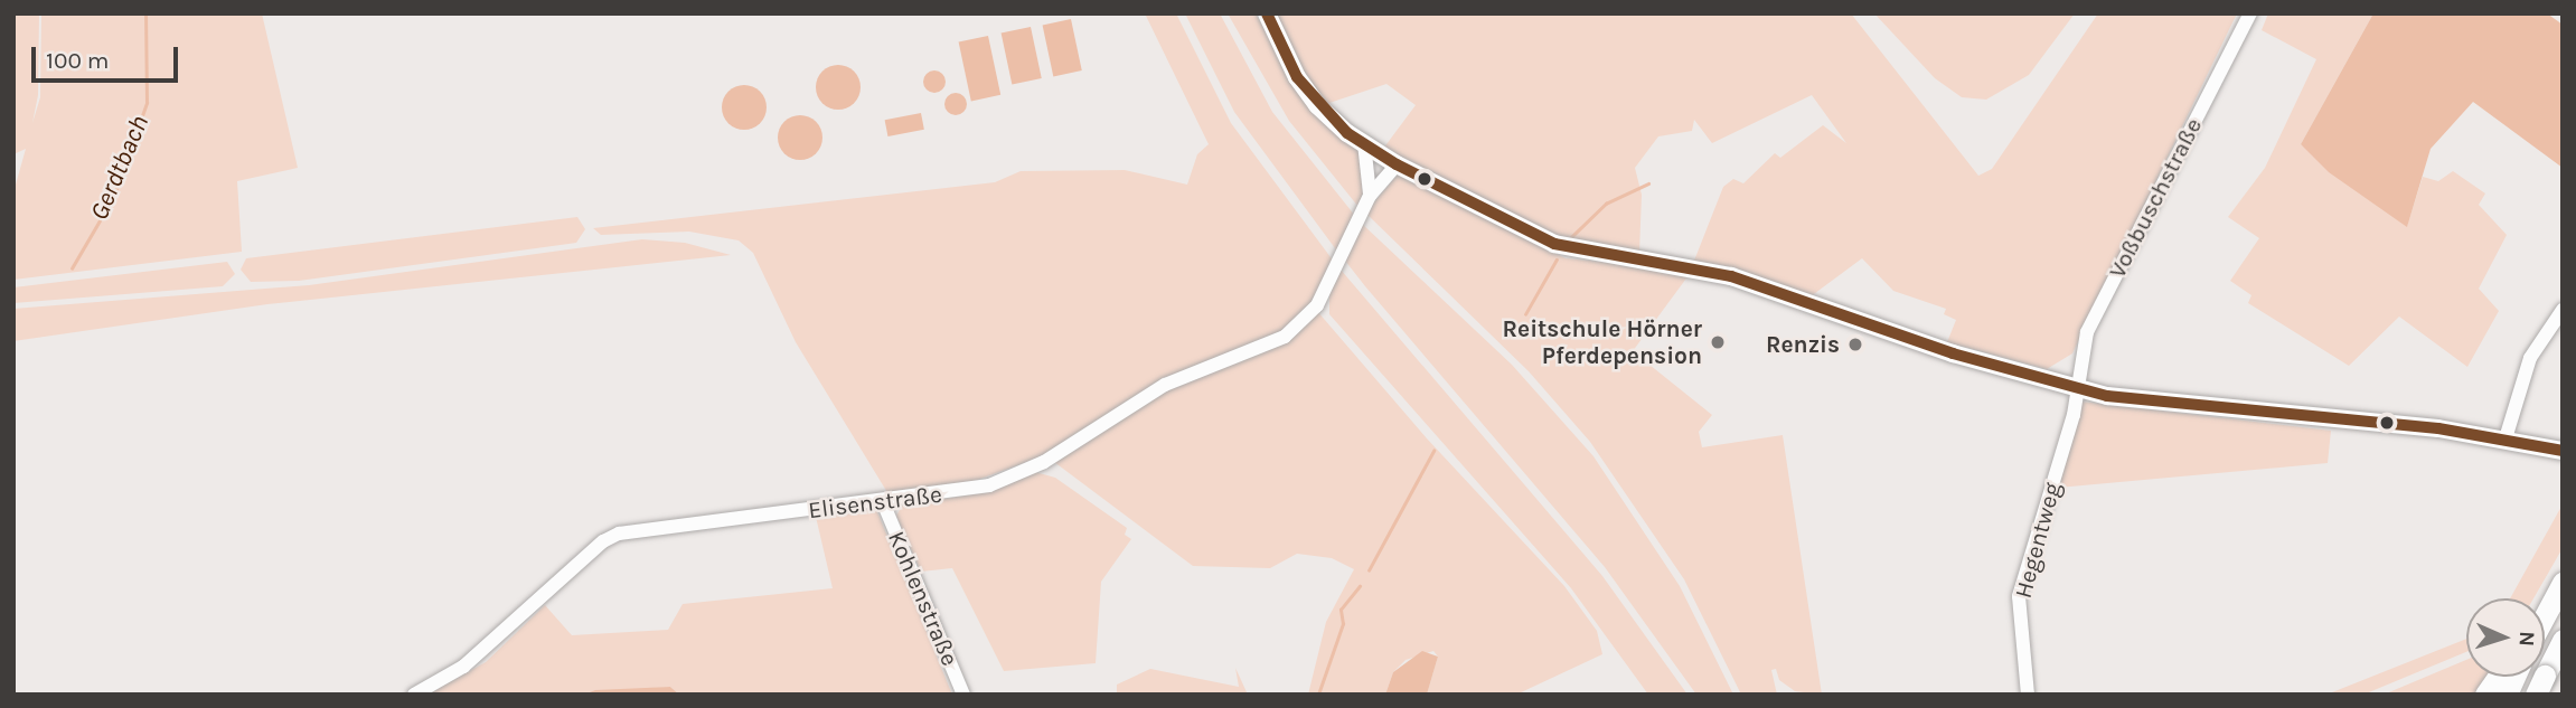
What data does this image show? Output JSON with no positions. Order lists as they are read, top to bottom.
{
  "streets": {
    "street": [
      "Voßbuschstraße",
      "Elisenstraße",
      "Hegentweg",
      "Kohlenstraße"
    ]
  },
  "crossings": [
    ["Voßbuschstraße", "Hegentweg"],
    ["Elisenstraße", "Kohlenstraße"]
  ],
  "water": ["Gerdtbach"],
  "places": ["Reitschule Hörner Pferdepension", "Renzis"],
  "scale_bar": "100 m",
  "north": "right"
}
